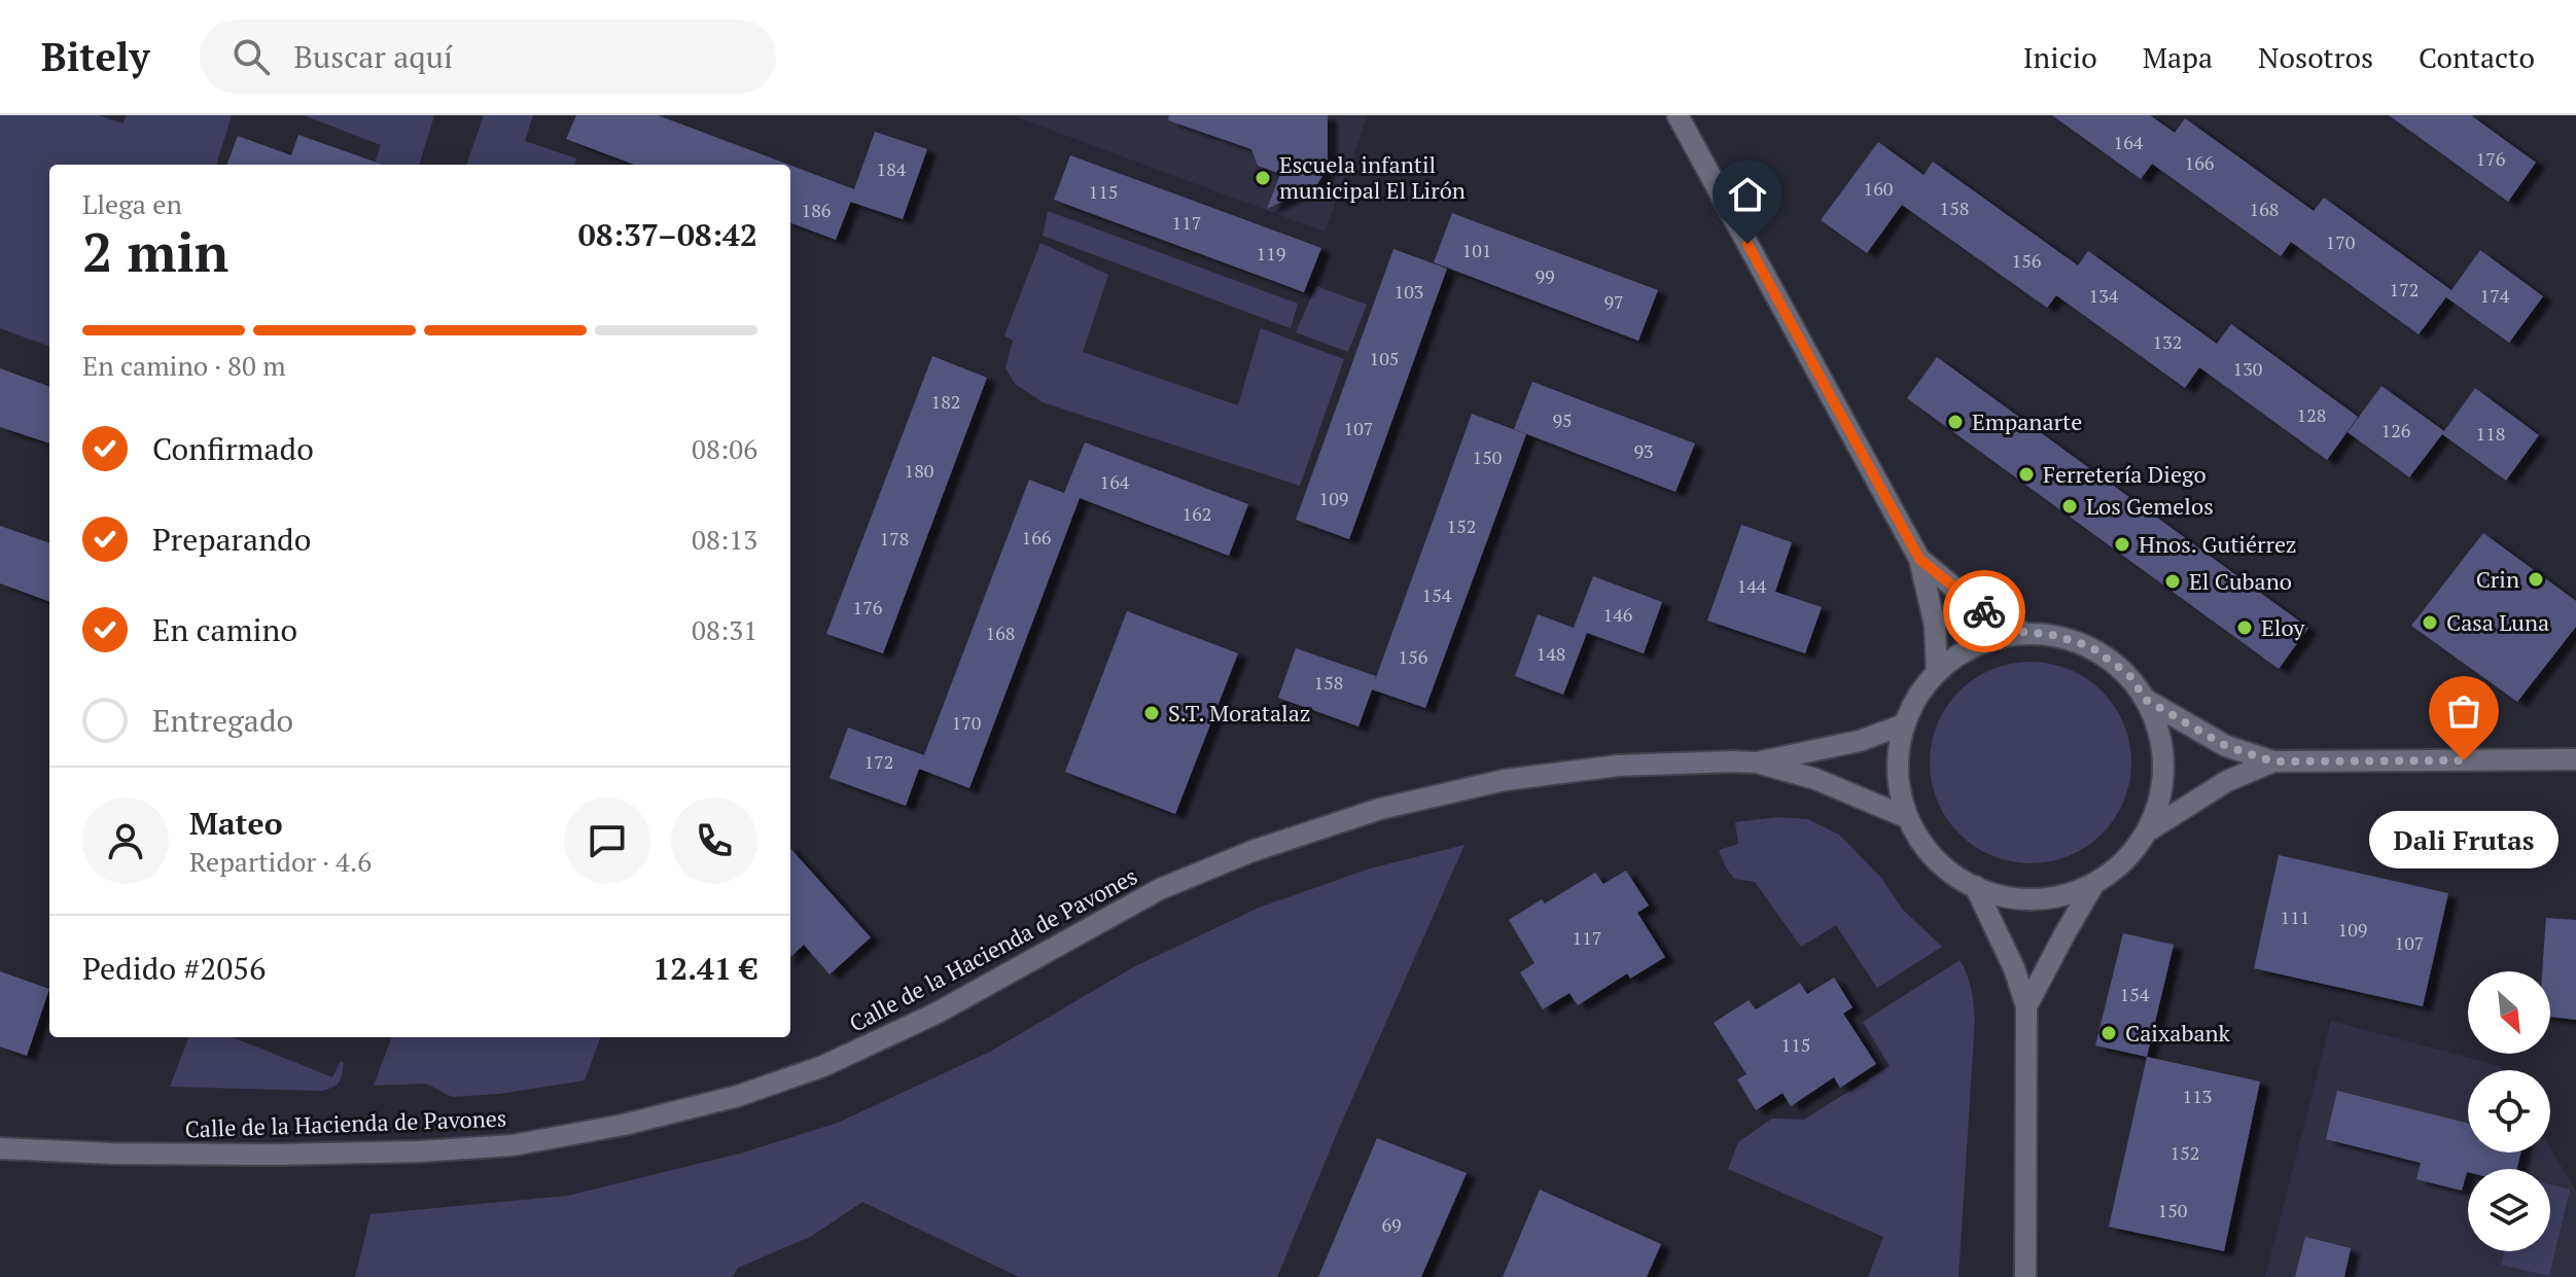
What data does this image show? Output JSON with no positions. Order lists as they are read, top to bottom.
{
  "streets": {
    "street": ["Calle de la Hacienda de Pavones"]
  },
  "places": [
    "Escuela infantil municipal El Lirón",
    "Empanarte",
    "Ferretería Diego",
    "Los Gemelos",
    "Hnos. Gutiérrez",
    "Crin",
    "El Cubano",
    "Casa Luna",
    "Eloy",
    "S.T. Moratalaz",
    "Dali Frutas",
    "Caixabank"
  ],
  "house_numbers": [
    "164",
    "176",
    "166",
    "184",
    "160",
    "115",
    "158",
    "168",
    "186",
    "117",
    "170",
    "101",
    "119",
    "156",
    "99",
    "172",
    "103",
    "134",
    "174",
    "97",
    "132",
    "105",
    "130",
    "182",
    "128",
    "95",
    "107",
    "126",
    "118",
    "93",
    "150",
    "180",
    "164",
    "109",
    "162",
    "152",
    "166",
    "178",
    "144",
    "154",
    "176",
    "146",
    "168",
    "148",
    "156",
    "158",
    "170",
    "172",
    "111",
    "109",
    "117",
    "107",
    "154",
    "115",
    "113",
    "152",
    "150",
    "69"
  ],
  "north": "bottom right",
  "page": {
    "header": "Bitely",
    "search": "Buscar aquí",
    "nav": [
      "Inicio",
      "Mapa",
      "Nosotros",
      "Contacto"
    ],
    "heading": ["2 min", "Llega en", "08:37–08:42"],
    "panel": [
      "Mateo",
      "Repartidor · 4.6",
      "Pedido #2056",
      "12.41 €"
    ],
    "bar": "En camino · 80 m",
    "list": [
      ["Confirmado", "08:06"],
      ["Preparando", "08:13"],
      ["En camino", "08:31"],
      "Entregado"
    ],
    "bubble": "Dali Frutas"
  }
}
